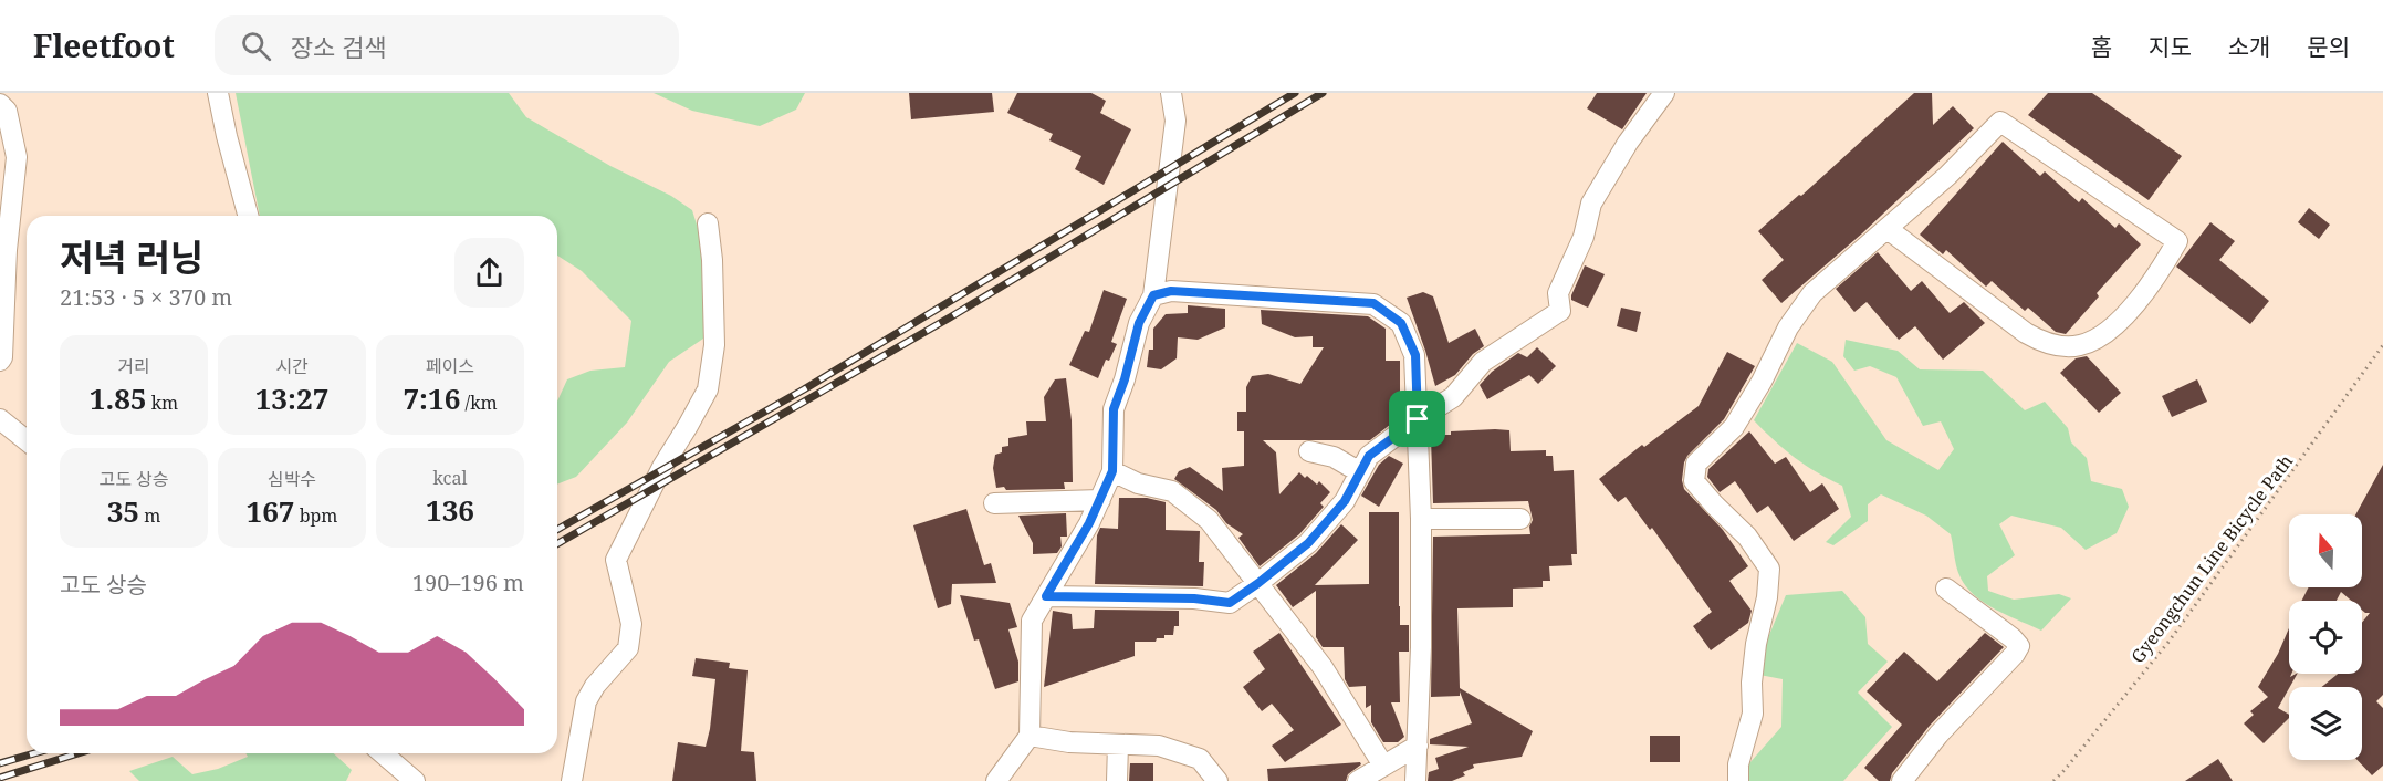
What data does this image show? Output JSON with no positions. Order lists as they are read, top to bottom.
{
  "streets": {
    "path": ["Gyeongchun Line Bicycle Path"]
  },
  "north": "top",
  "page": {
    "header": "Fleetfoot",
    "search": "장소 검색",
    "nav": [
      "홈",
      "지도",
      "소개",
      "문의"
    ],
    "heading": ["저녁 러닝", "21:53 · 5 × 370 m"],
    "stats": [
      ["거리", "1.85 km"],
      ["시간", "13:27"],
      ["페이스", "7:16 /km"],
      ["고도 상승", "35 m"],
      ["심박수", "167 bpm"],
      ["kcal", "136"]
    ],
    "chart": ["고도 상승", "190–196 m"]
  }
}
